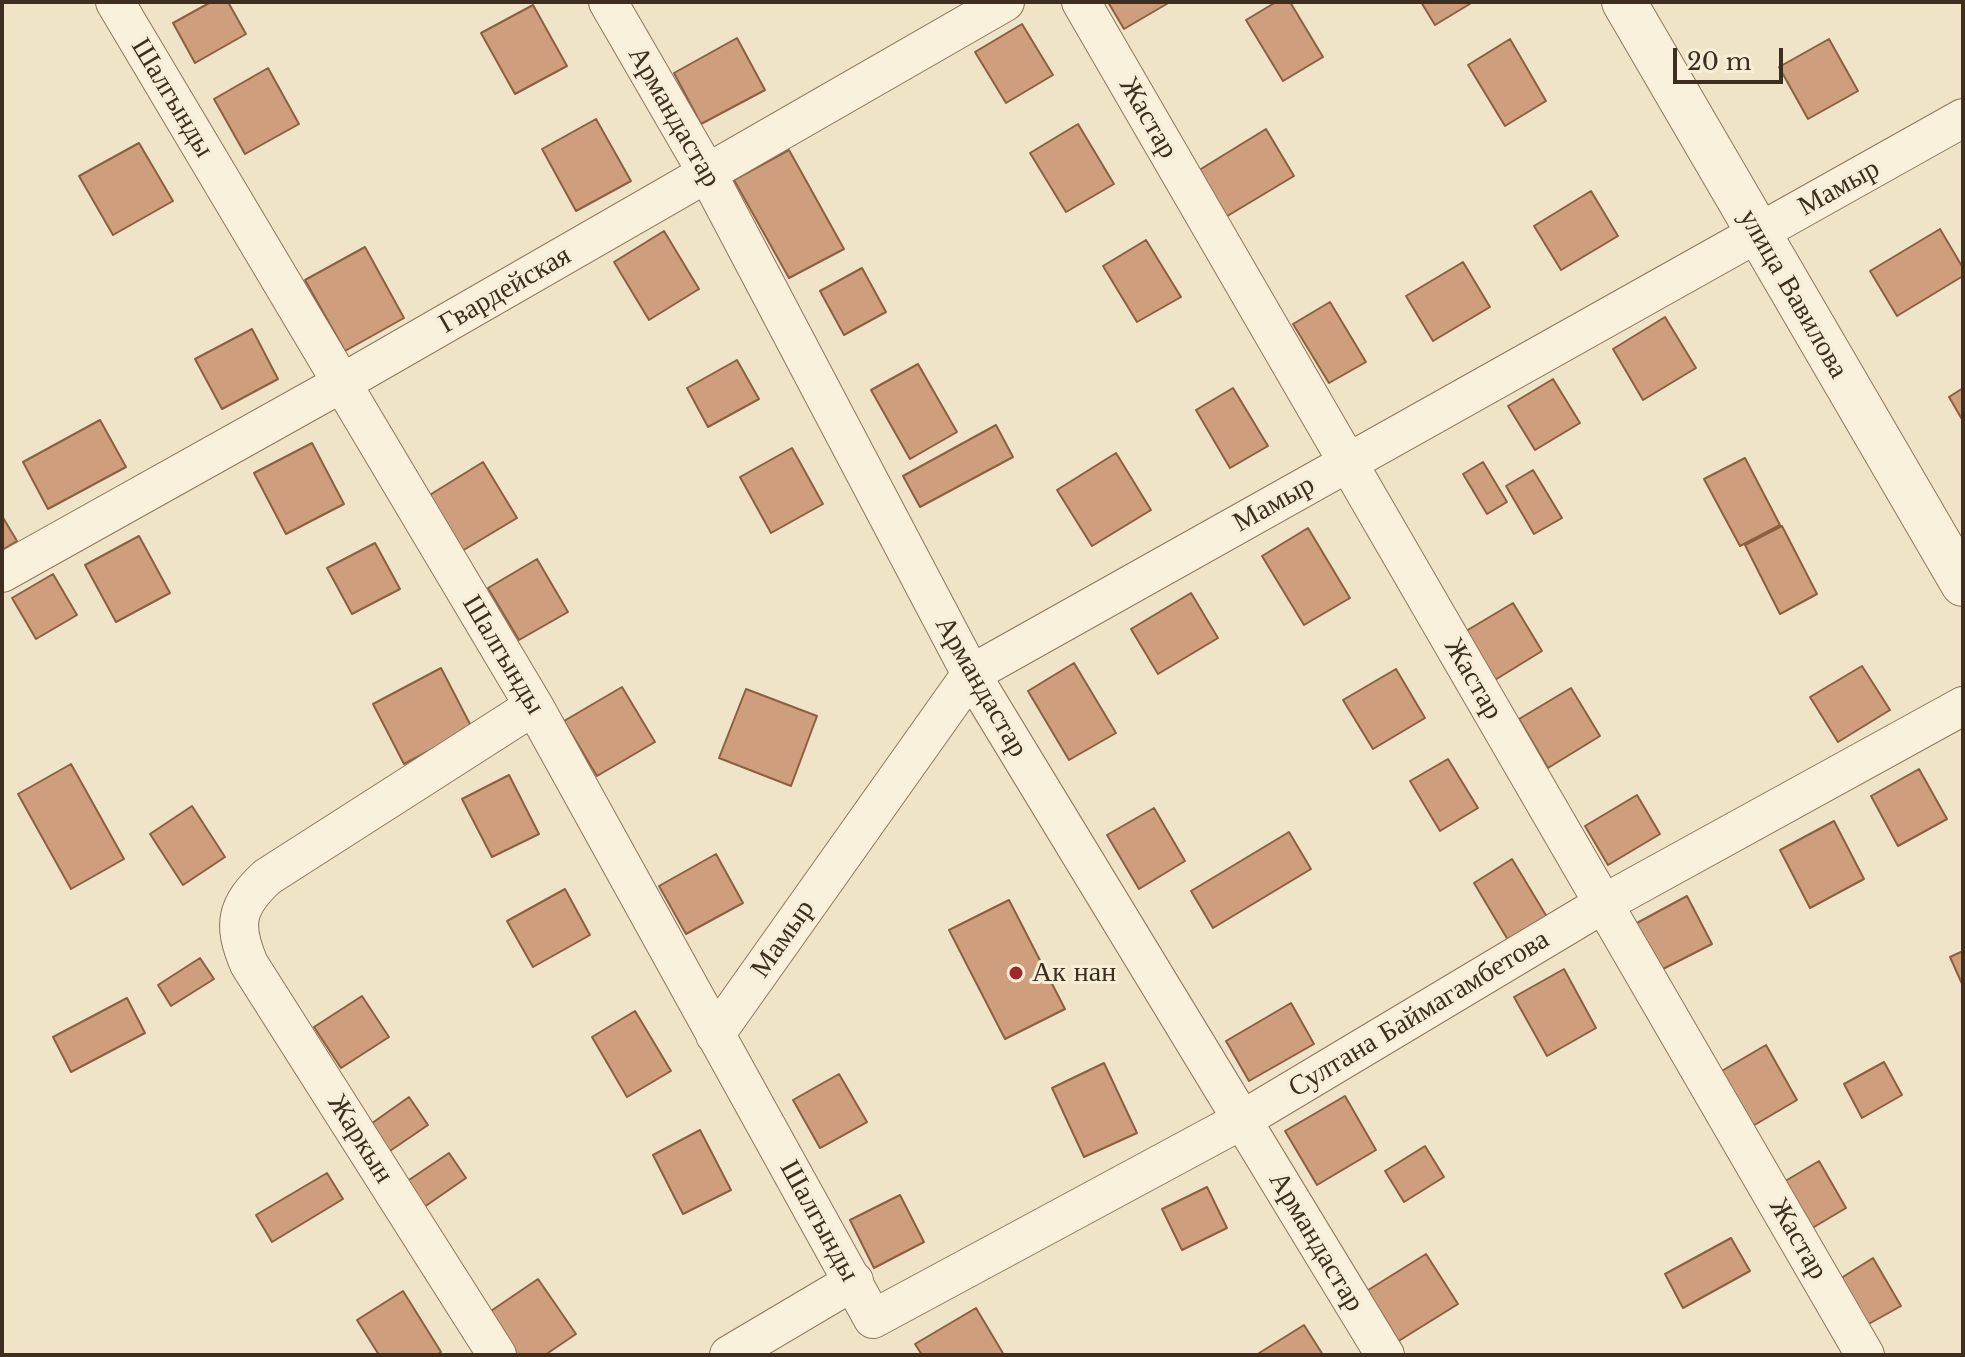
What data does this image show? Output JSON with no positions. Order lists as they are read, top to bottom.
{
  "streets": {
    "street": [
      "Шалгынды",
      "Армандастар",
      "Жастар",
      "Мамыр",
      "Гвардейская",
      "улица Вавилова",
      "Султана Баймагамбетова",
      "Жаркын"
    ]
  },
  "crossings": [
    ["Шалгынды", "Мамыр"],
    ["Шалгынды", "Гвардейская"],
    ["Шалгынды", "Султана Баймагамбетова"],
    ["Шалгынды", "Жаркын"],
    ["Армандастар", "Мамыр"],
    ["Армандастар", "Гвардейская"],
    ["Армандастар", "Султана Баймагамбетова"],
    ["Жастар", "Мамыр"],
    ["Жастар", "Султана Баймагамбетова"],
    ["Мамыр", "улица Вавилова"]
  ],
  "places": ["Ак нан"],
  "scale_bar": "20 m"
}
